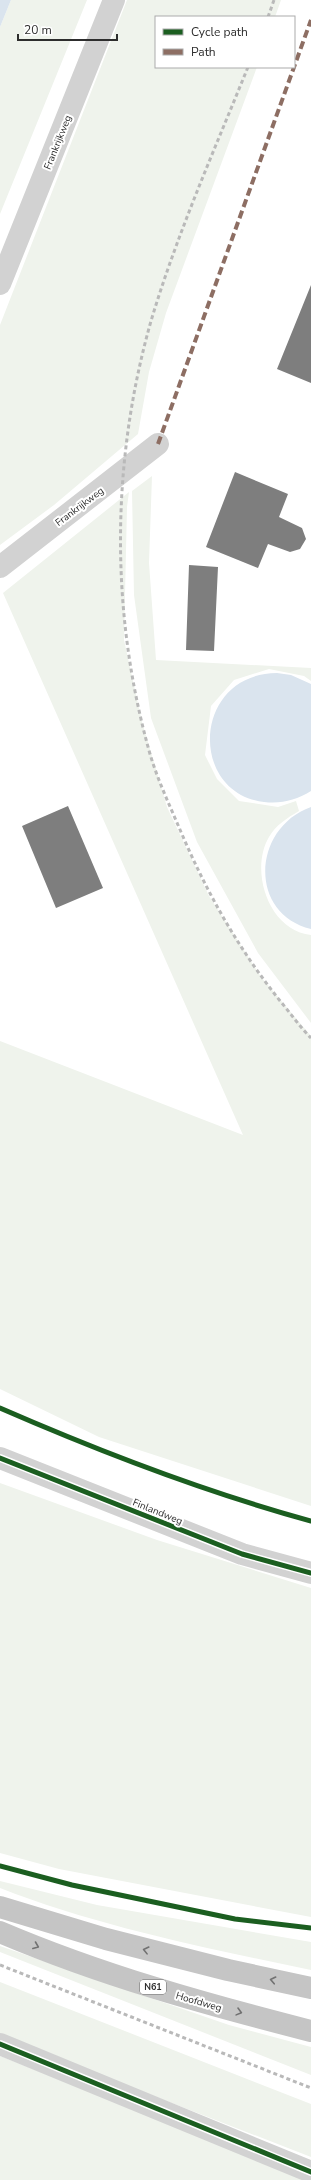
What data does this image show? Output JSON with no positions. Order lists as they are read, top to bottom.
{
  "streets": {
    "main road": ["N61", "Hoofdweg"],
    "street": ["Frankrijkweg", "Finlandweg"]
  },
  "legend": ["Cycle path", "Path"],
  "scale_bar": "20 m"
}
